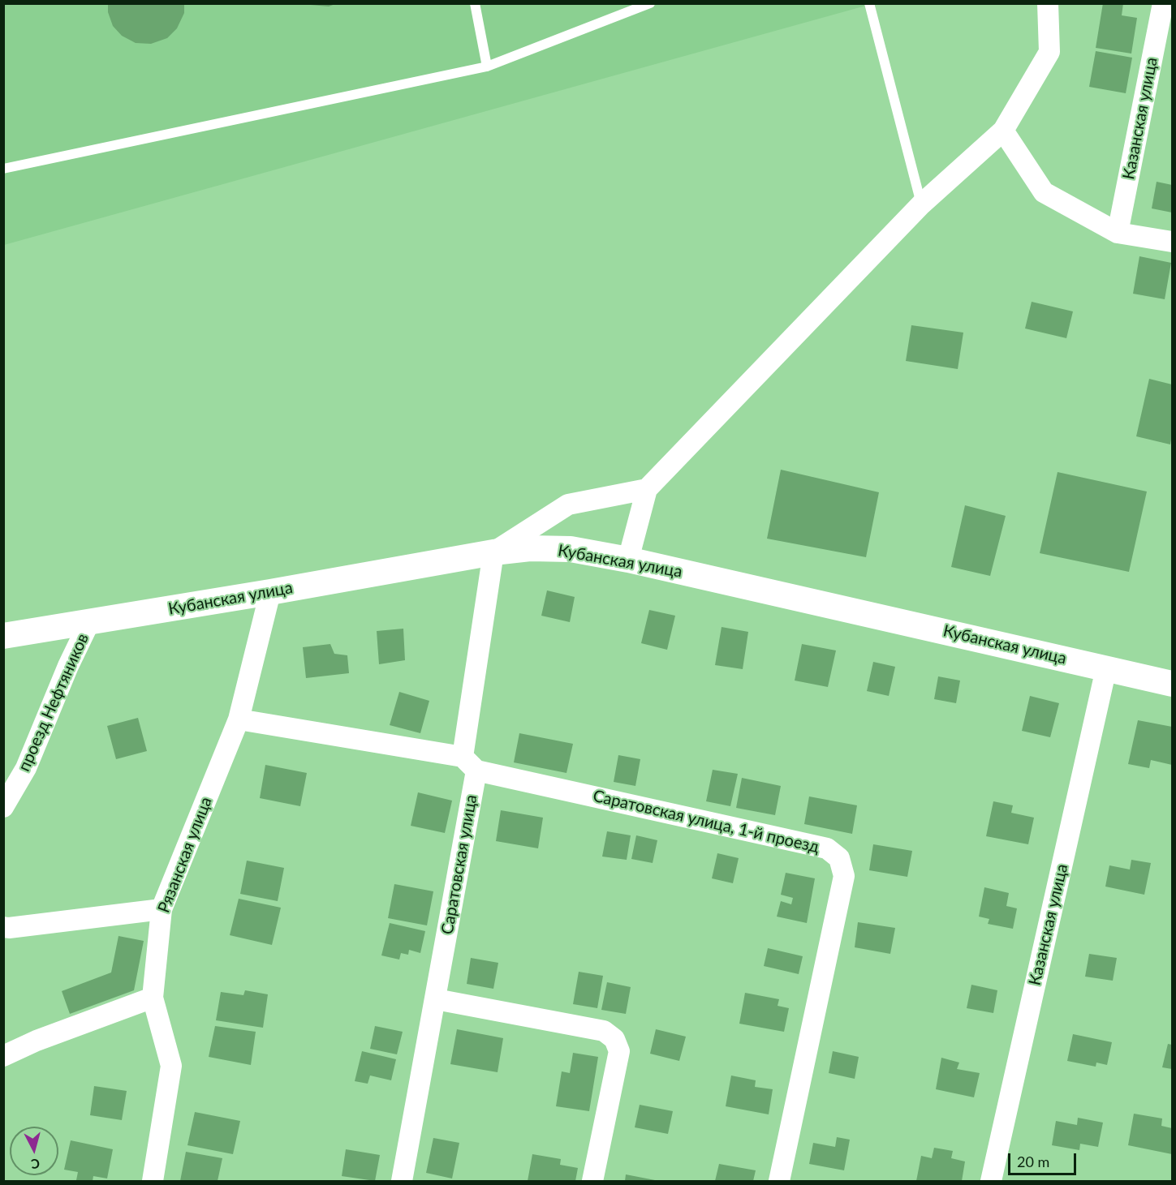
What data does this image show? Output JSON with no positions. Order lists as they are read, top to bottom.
{
  "streets": {
    "street": [
      "Казанская улица",
      "Кубанская улица",
      "проезд Нефтяников",
      "Саратовская улица, 1-й проезд",
      "Рязанская улица",
      "Саратовская улица"
    ]
  },
  "crossings": [
    ["Казанская улица", "Кубанская улица"],
    ["Кубанская улица", "проезд Нефтяников"],
    ["Кубанская улица", "Рязанская улица"],
    ["Кубанская улица", "Саратовская улица"],
    ["Саратовская улица, 1-й проезд", "Рязанская улица"],
    ["Саратовская улица, 1-й проезд", "Саратовская улица"]
  ],
  "scale_bar": "20 m",
  "north": "bottom"
}
